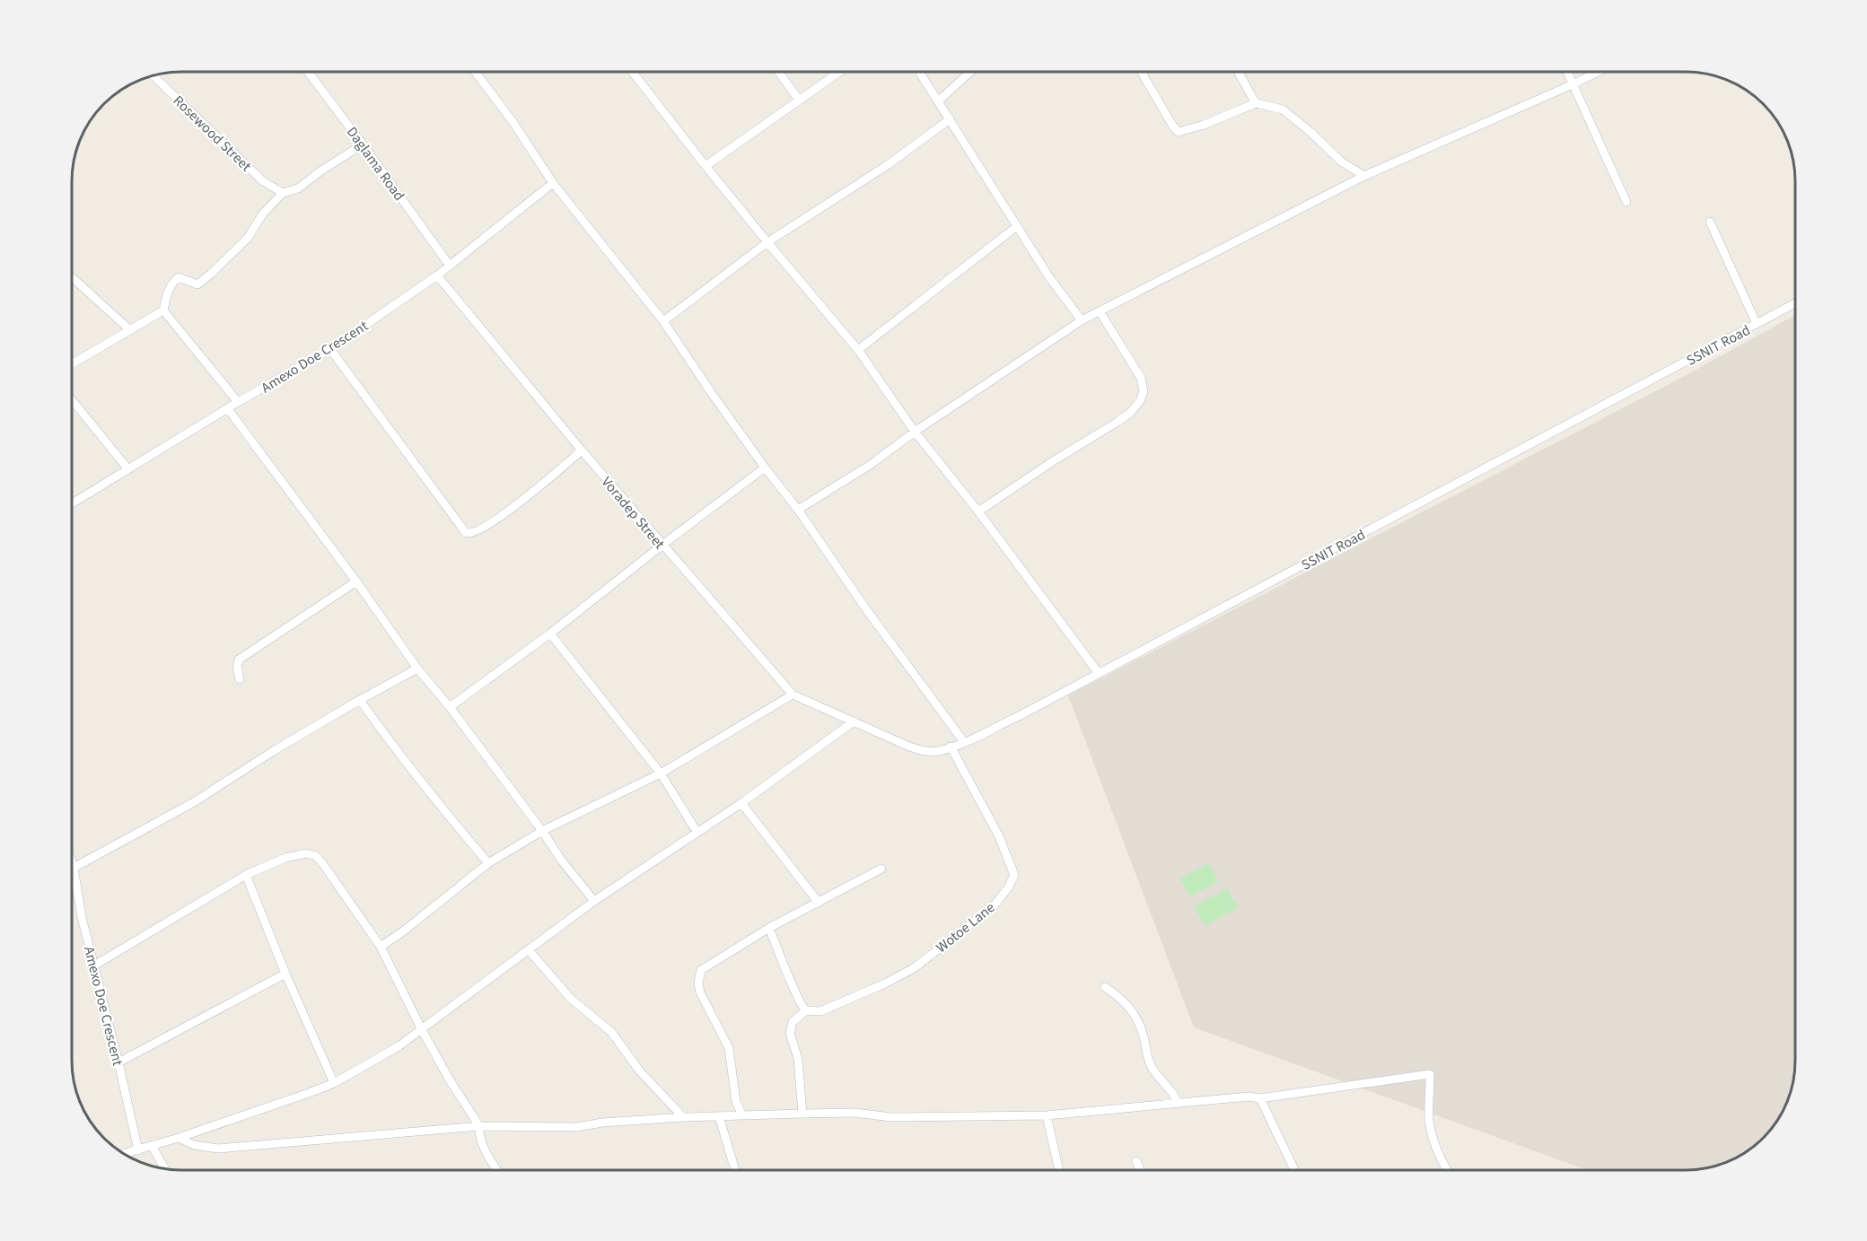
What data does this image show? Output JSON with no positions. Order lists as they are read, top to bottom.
{
  "streets": {
    "street": [
      "Rosewood Street",
      "Daglama Road",
      "SSNIT Road",
      "Amexo Doe Crescent",
      "Voradep Street",
      "Wotoe Lane"
    ]
  },
  "crossings": [
    ["Daglama Road", "Amexo Doe Crescent"],
    ["SSNIT Road", "Voradep Street"],
    ["SSNIT Road", "Wotoe Lane"],
    ["Amexo Doe Crescent", "Voradep Street"]
  ]
}
